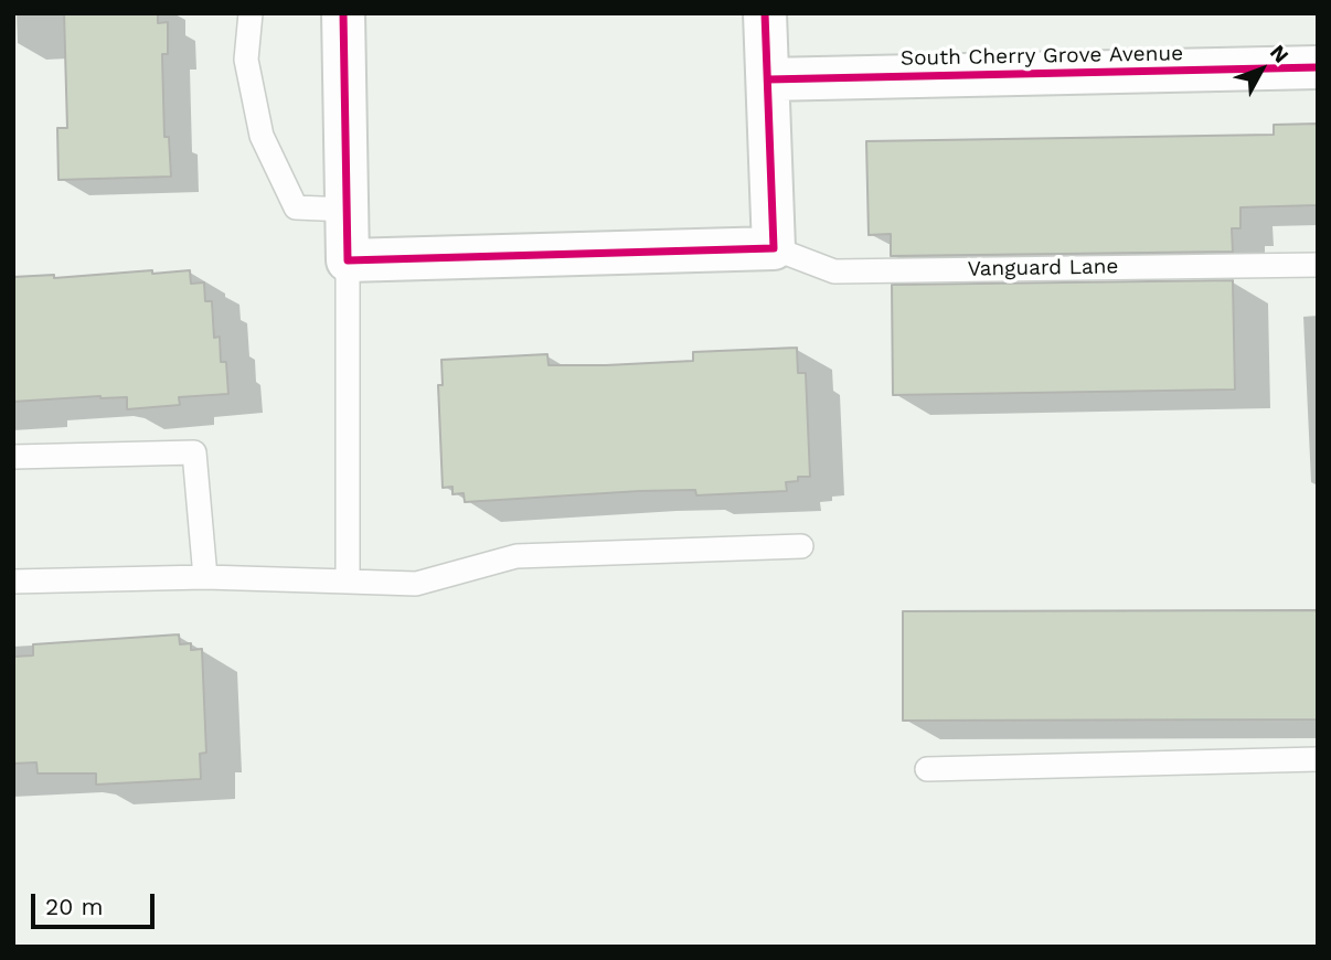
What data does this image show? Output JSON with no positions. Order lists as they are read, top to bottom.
{
  "streets": {
    "street": ["South Cherry Grove Avenue"],
    "lane": ["Vanguard Lane"]
  },
  "scale_bar": "20 m",
  "north": "top right"
}
